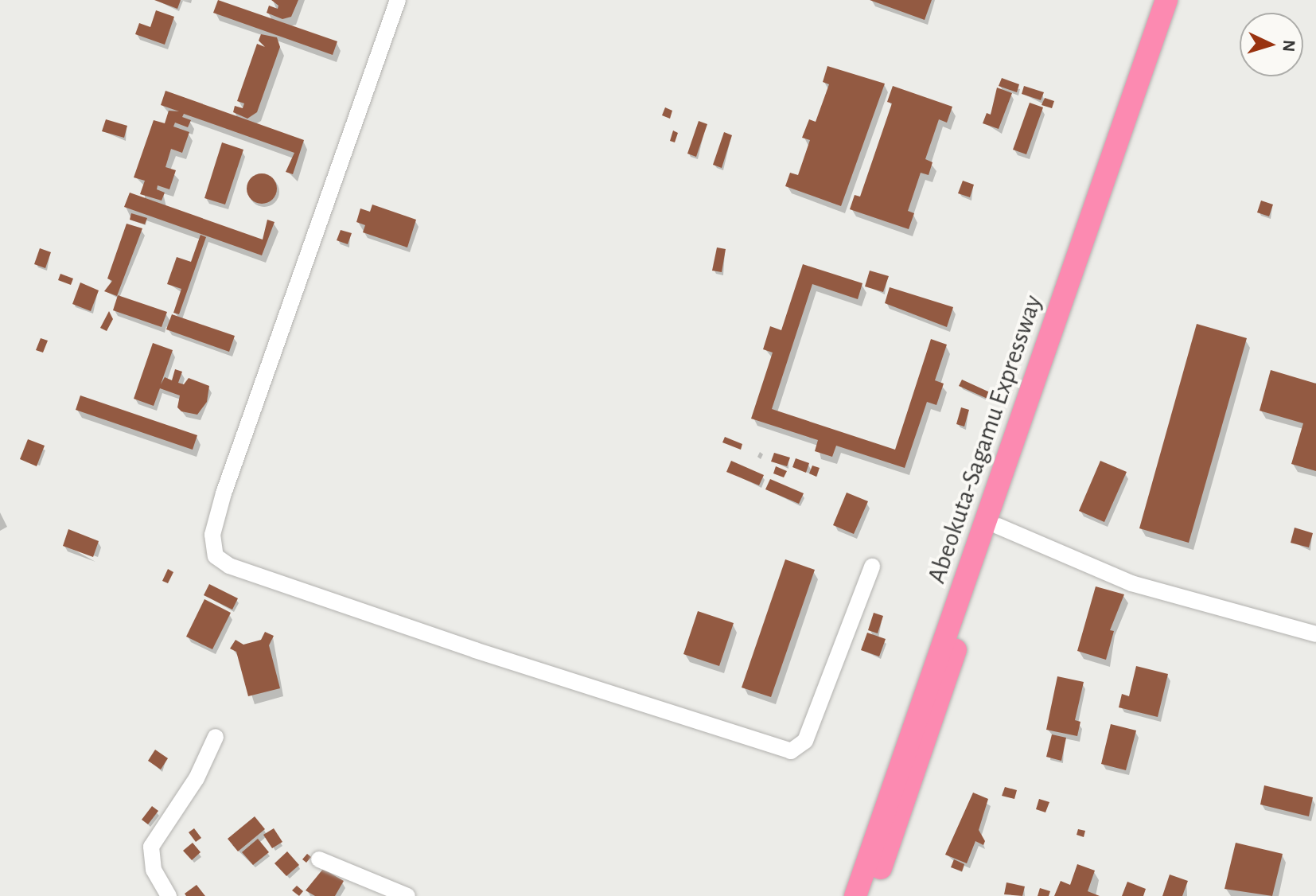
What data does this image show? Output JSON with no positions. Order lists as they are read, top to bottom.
{
  "streets": {
    "highway": ["Abeokuta-Sagamu Expressway"]
  },
  "north": "right"
}
